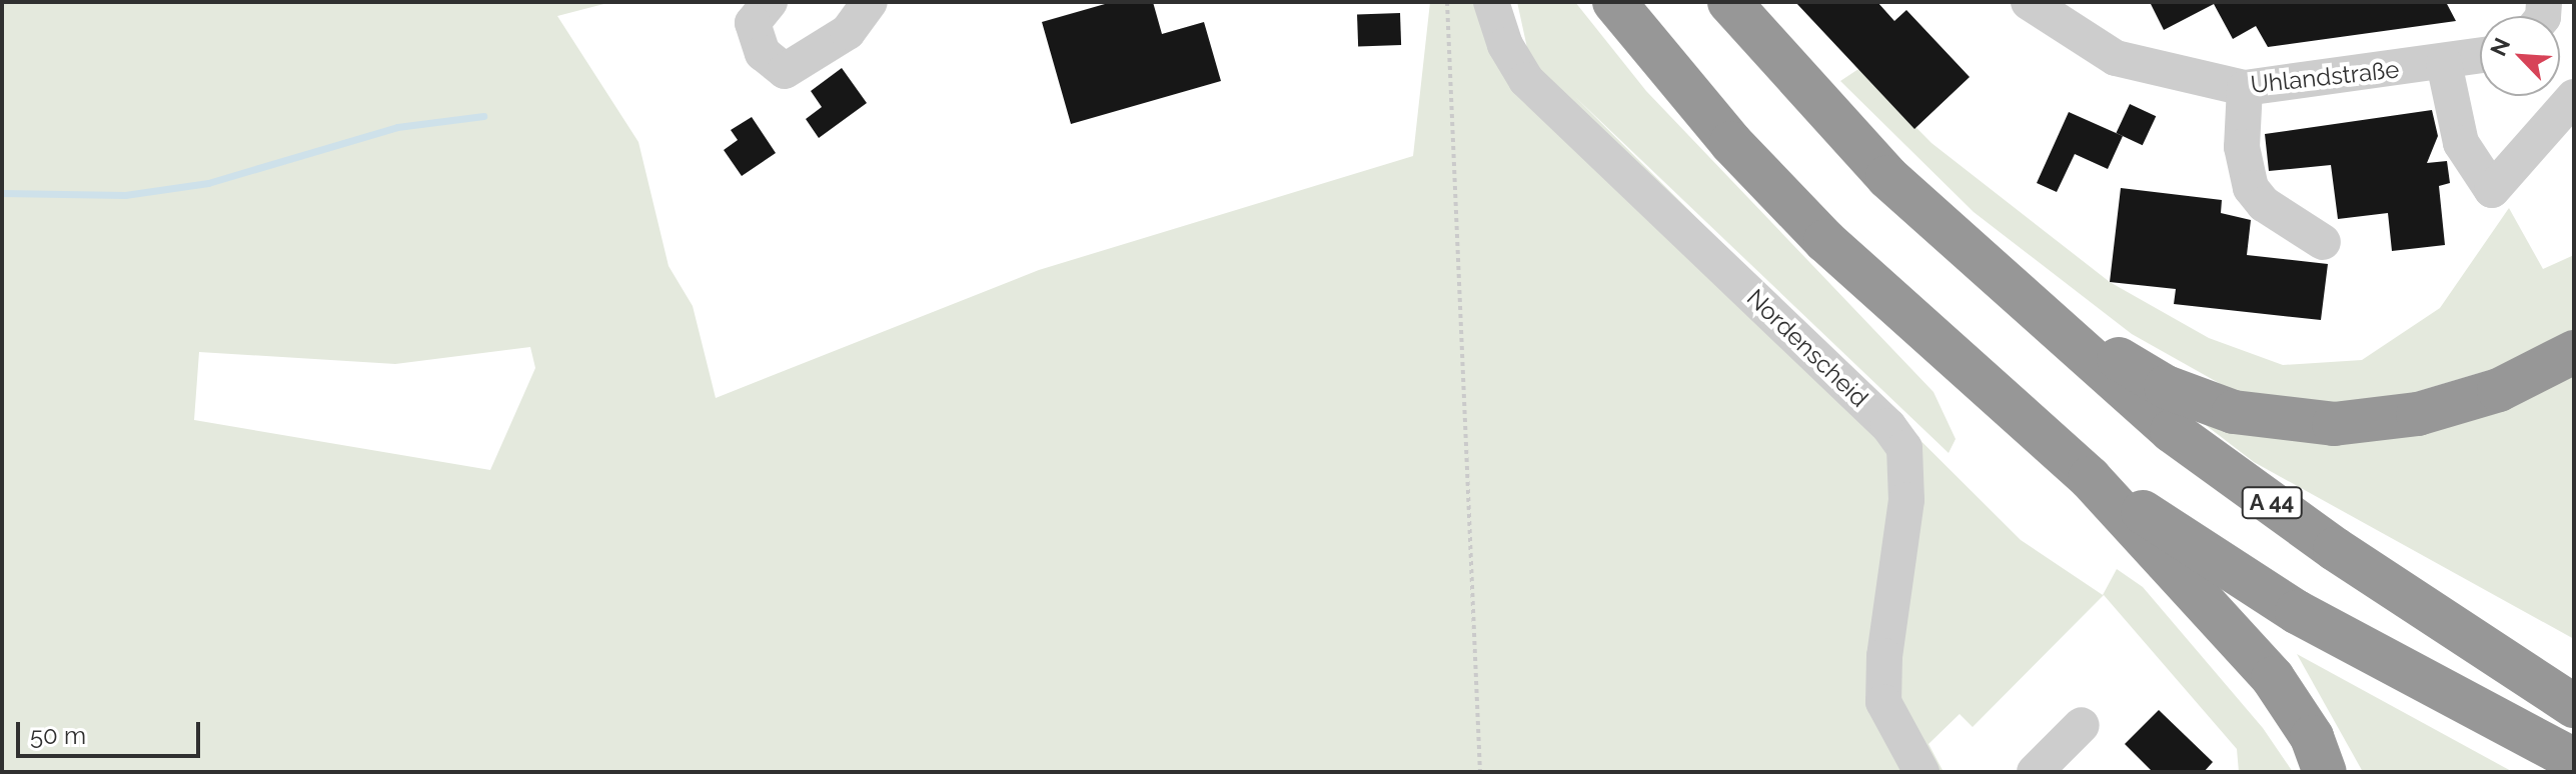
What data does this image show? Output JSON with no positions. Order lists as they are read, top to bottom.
{
  "streets": {
    "highway": ["A 44"],
    "street": ["Uhlandstraße", "Nordenscheid"]
  },
  "scale_bar": "50 m",
  "north": "top left"
}
